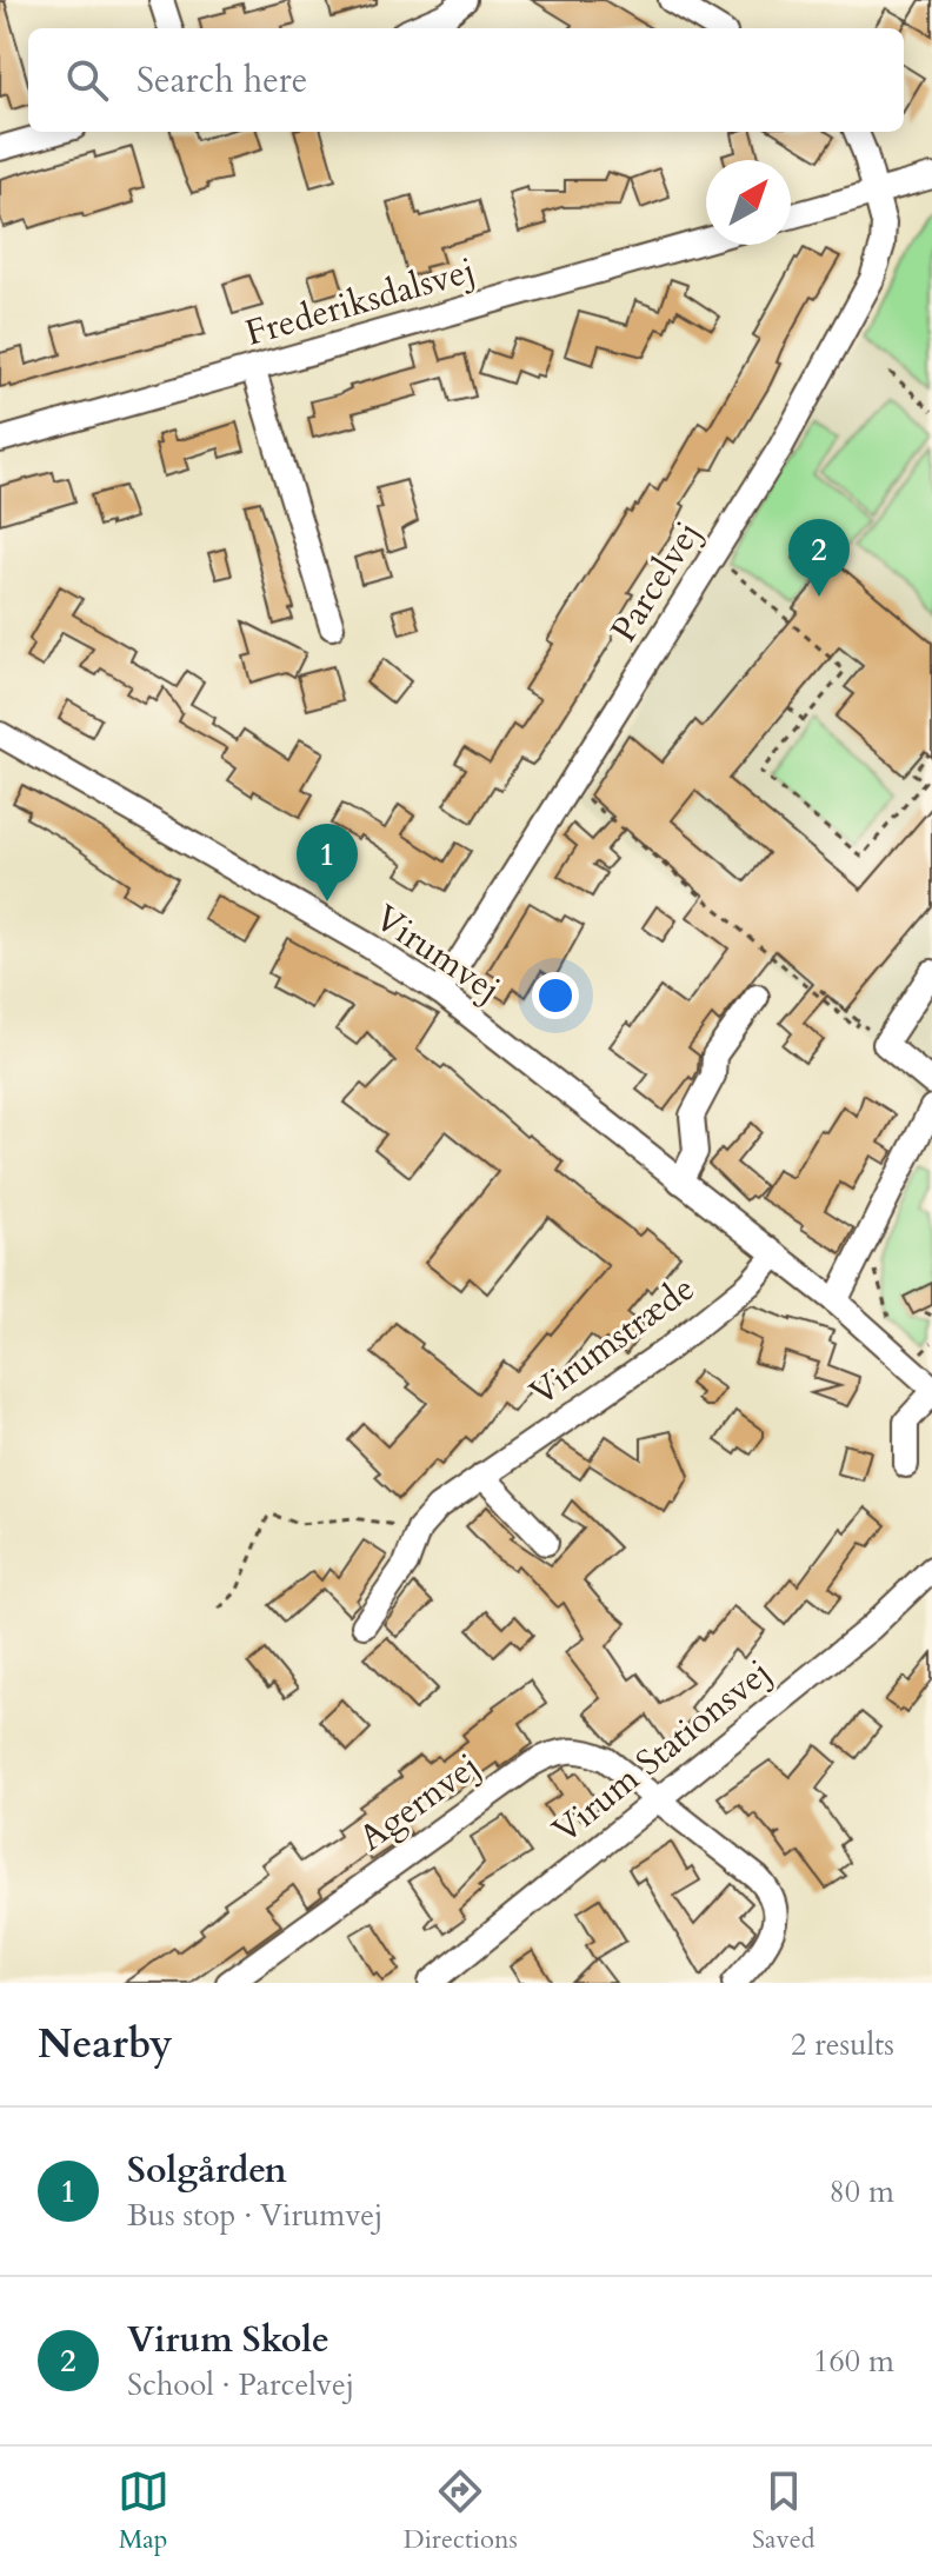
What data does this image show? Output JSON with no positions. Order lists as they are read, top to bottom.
{
  "streets": {
    "street": [
      "Frederiksdalsvej",
      "Parcelvej",
      "Virumvej",
      "Virumstræde",
      "Virum Stationsvej",
      "Agernvej"
    ]
  },
  "crossings": [
    ["Parcelvej", "Virumvej"],
    ["Virumvej", "Virumstræde"],
    ["Virum Stationsvej", "Agernvej"]
  ],
  "north": "top right",
  "page": {
    "search": "Search here",
    "pins": ["2", "1"],
    "heading": ["Nearby", "2 results"],
    "list": [
      {
        "mark": "1",
        "name": "Solgården",
        "note": "Bus stop · Virumvej",
        "value": "80 m"
      },
      {
        "mark": "2",
        "name": "Virum Skole",
        "note": "School · Parcelvej",
        "value": "160 m"
      }
    ],
    "nav": ["Map", "Directions", "Saved"]
  }
}
